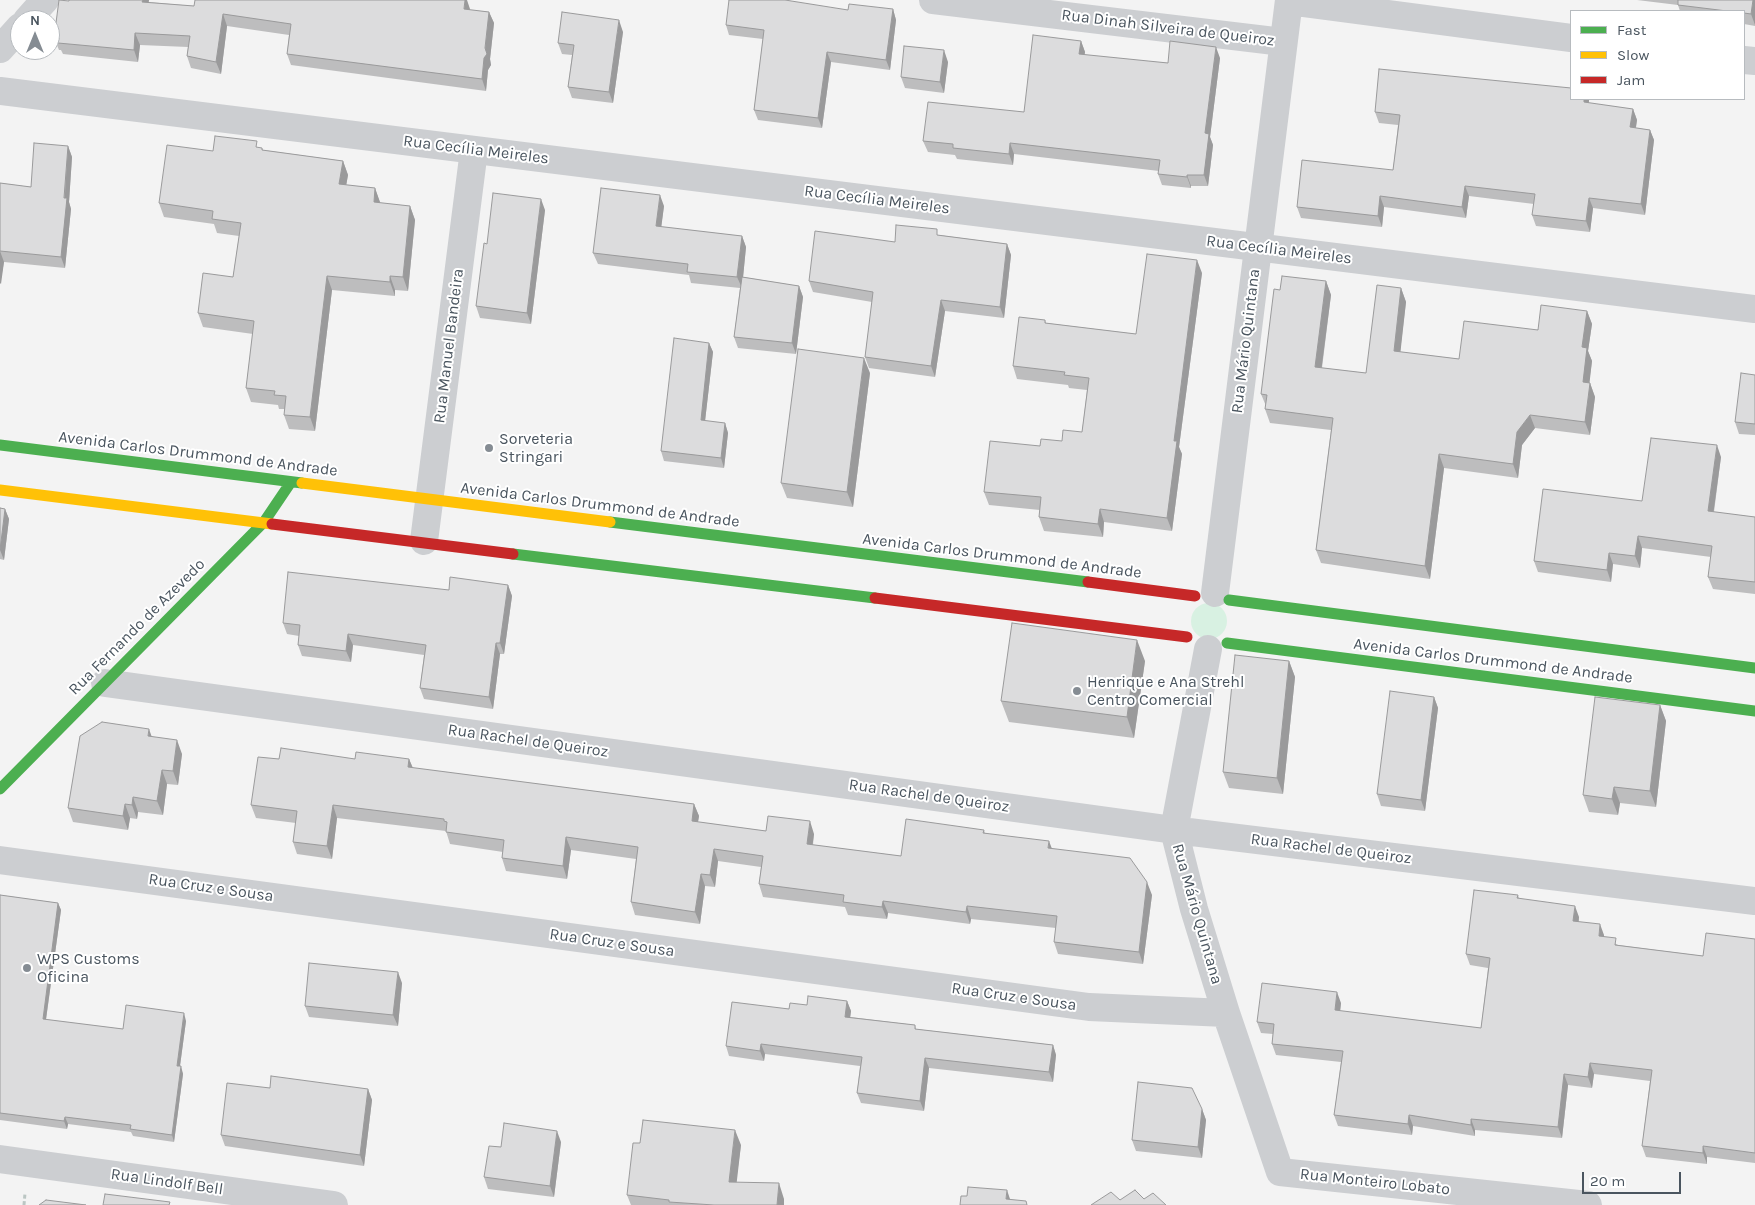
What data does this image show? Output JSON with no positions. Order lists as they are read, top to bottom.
{
  "streets": {
    "main road": ["Avenida Carlos Drummond de Andrade", "Rua Fernando de Azevedo"],
    "street": [
      "Rua Dinah Silveira de Queiroz",
      "Rua Cecília Meireles",
      "Rua Mário Quintana",
      "Rua Manuel Bandeira",
      "Rua Rachel de Queiroz",
      "Rua Cruz e Sousa",
      "Rua Lindolf Bell",
      "Rua Monteiro Lobato"
    ]
  },
  "crossings": [
    ["Rua Dinah Silveira de Queiroz", "Rua Mário Quintana"],
    ["Rua Cecília Meireles", "Rua Mário Quintana"],
    ["Rua Cecília Meireles", "Rua Manuel Bandeira"],
    ["Rua Mário Quintana", "Avenida Carlos Drummond de Andrade"],
    ["Rua Mário Quintana", "Rua Rachel de Queiroz"],
    ["Rua Mário Quintana", "Rua Cruz e Sousa"],
    ["Rua Mário Quintana", "Rua Monteiro Lobato"],
    ["Rua Manuel Bandeira", "Avenida Carlos Drummond de Andrade"],
    ["Avenida Carlos Drummond de Andrade", "Rua Fernando de Azevedo"],
    ["Rua Fernando de Azevedo", "Rua Rachel de Queiroz"]
  ],
  "places": ["Sorveteria Stringari", "Henrique e Ana Strehl Centro Comercial", "WPS Customs Oficina"],
  "legend": ["Fast", "Slow", "Jam"],
  "scale_bar": "20 m",
  "north": "top"
}
